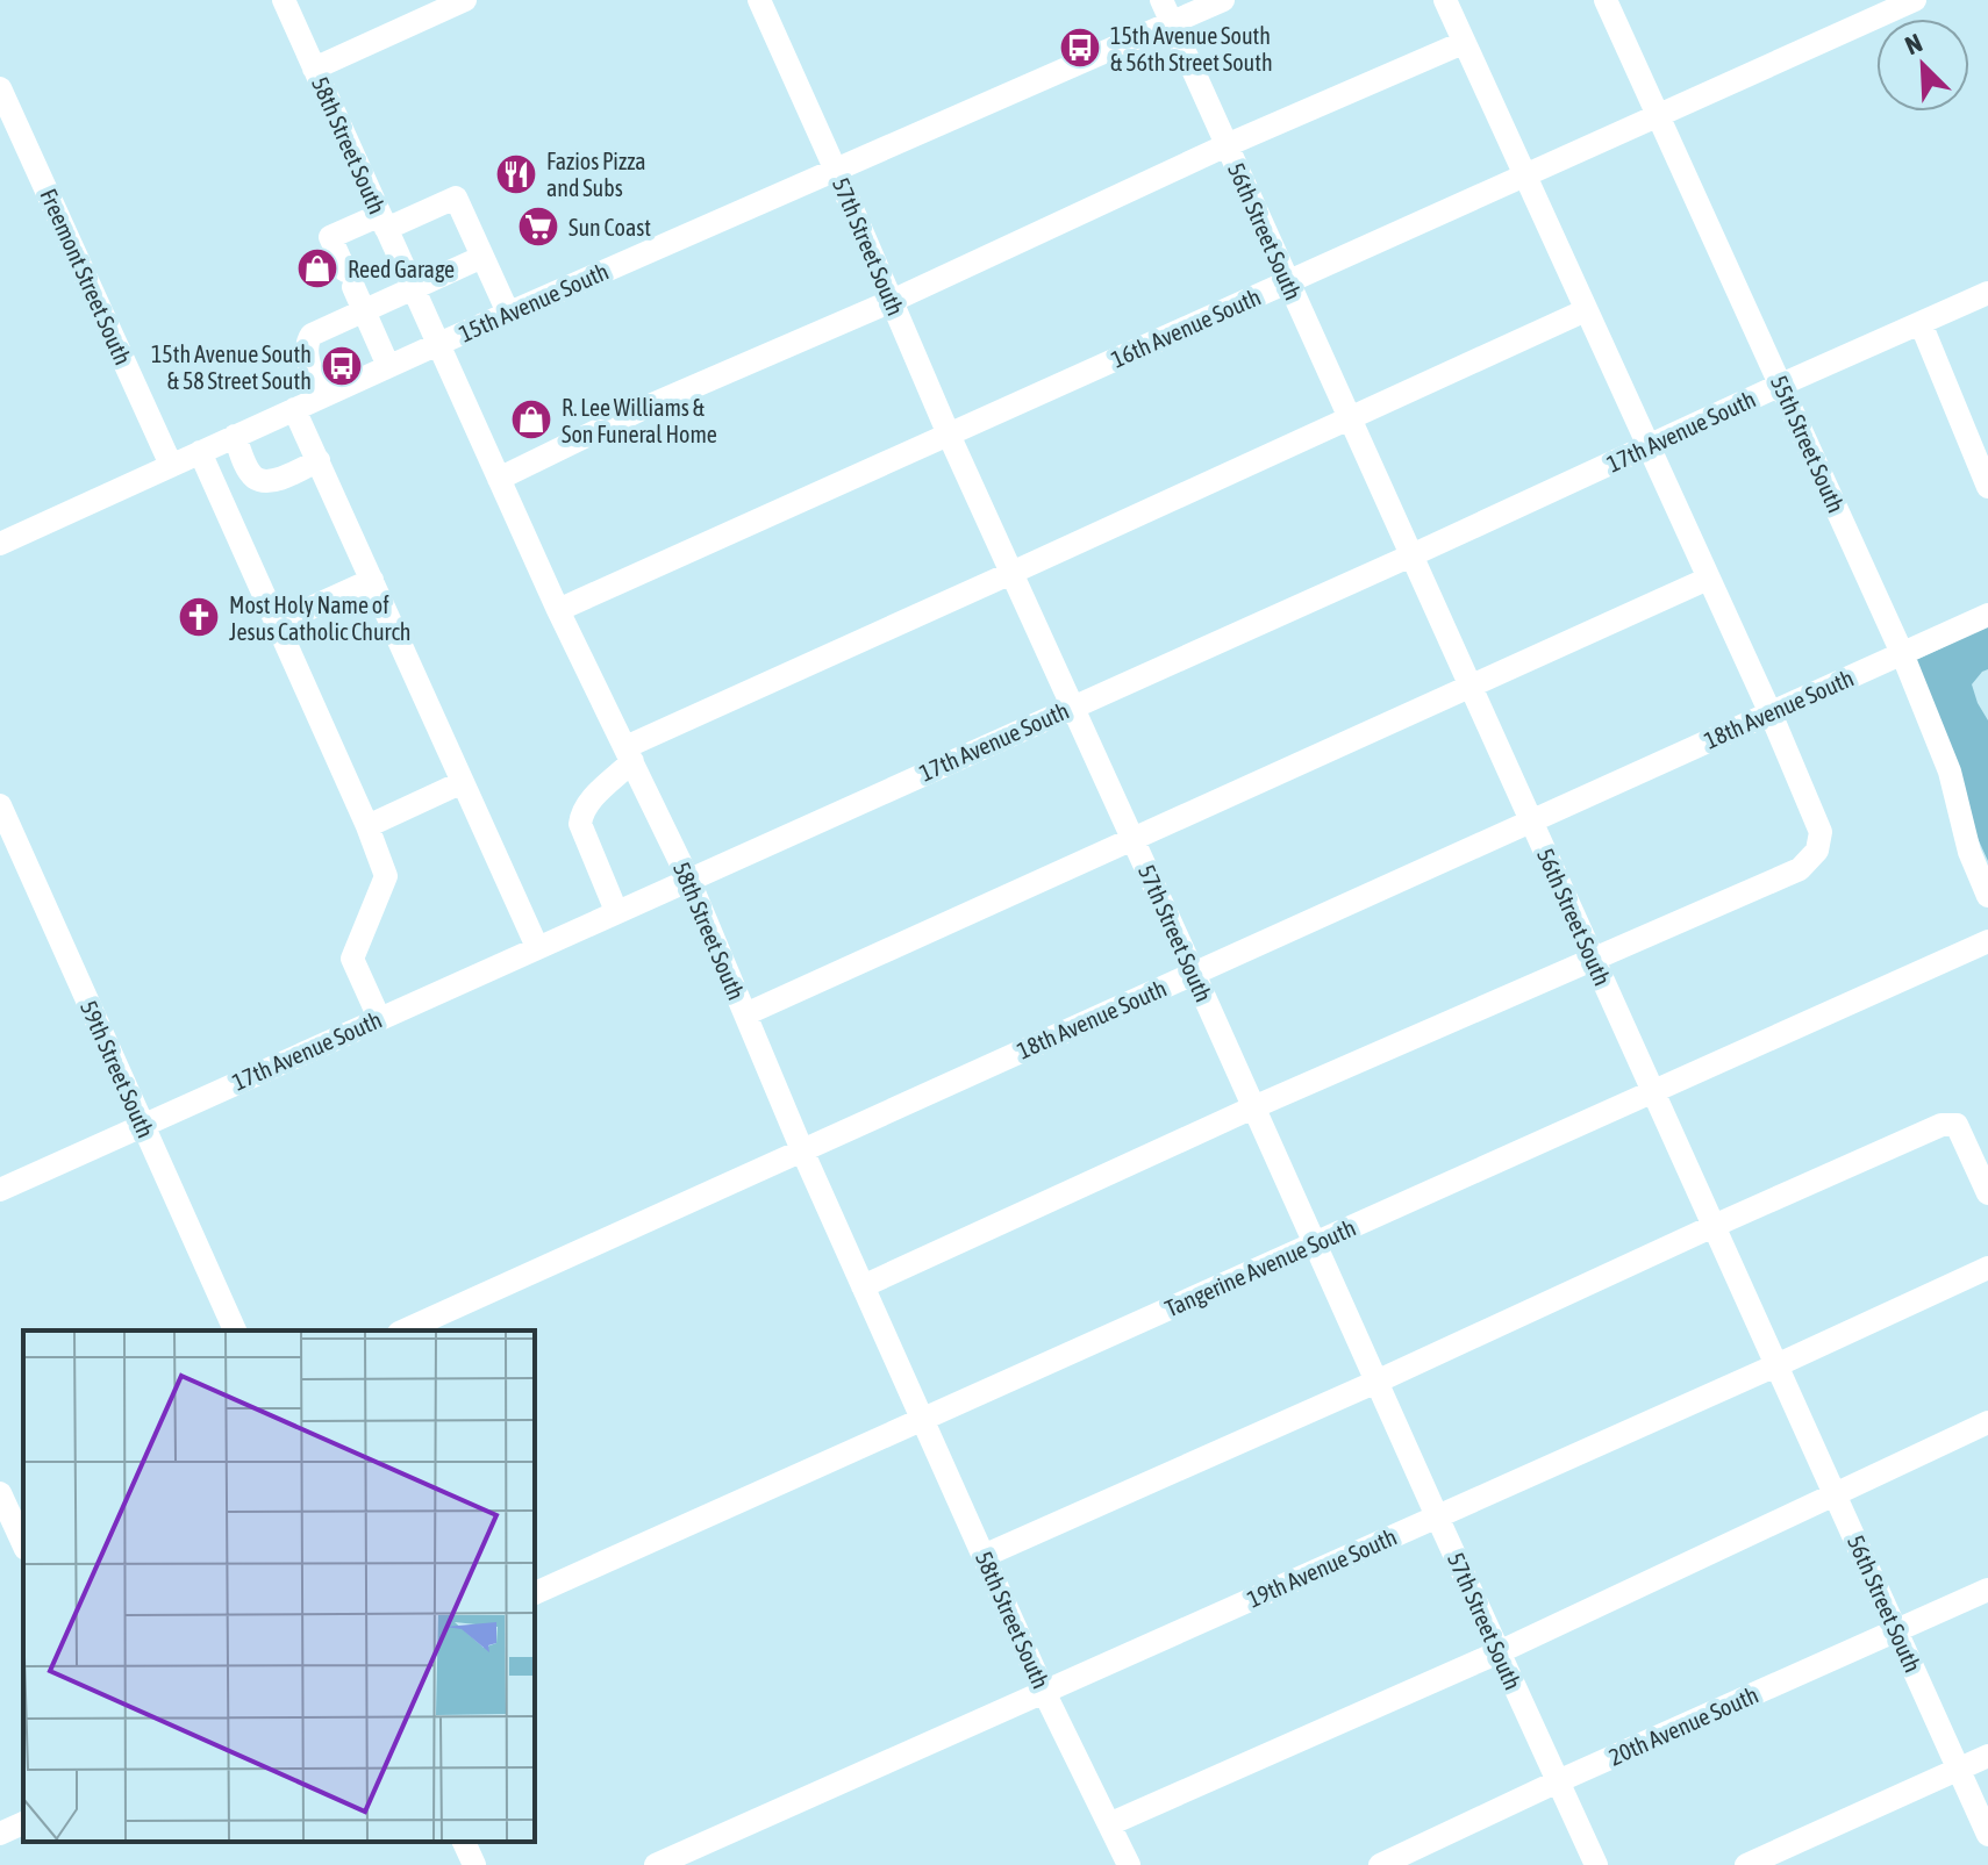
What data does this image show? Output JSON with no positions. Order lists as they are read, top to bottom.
{
  "streets": {
    "street": [
      "58th Street South",
      "56th Street South",
      "57th Street South",
      "Freemont Street South",
      "15th Avenue South",
      "16th Avenue South",
      "17th Avenue South",
      "55th Street South",
      "18th Avenue South",
      "59th Street South",
      "Tangerine Avenue South",
      "19th Avenue South",
      "20th Avenue South"
    ]
  },
  "crossings": [
    ["58th Street South", "15th Avenue South"],
    ["58th Street South", "16th Avenue South"],
    ["58th Street South", "17th Avenue South"],
    ["58th Street South", "18th Avenue South"],
    ["58th Street South", "Tangerine Avenue South"],
    ["58th Street South", "19th Avenue South"],
    ["56th Street South", "15th Avenue South"],
    ["56th Street South", "16th Avenue South"],
    ["56th Street South", "17th Avenue South"],
    ["56th Street South", "18th Avenue South"],
    ["56th Street South", "Tangerine Avenue South"],
    ["56th Street South", "19th Avenue South"],
    ["56th Street South", "20th Avenue South"],
    ["57th Street South", "15th Avenue South"],
    ["57th Street South", "16th Avenue South"],
    ["57th Street South", "17th Avenue South"],
    ["57th Street South", "18th Avenue South"],
    ["57th Street South", "Tangerine Avenue South"],
    ["57th Street South", "19th Avenue South"],
    ["57th Street South", "20th Avenue South"],
    ["Freemont Street South", "15th Avenue South"],
    ["16th Avenue South", "55th Street South"],
    ["17th Avenue South", "55th Street South"],
    ["17th Avenue South", "59th Street South"],
    ["55th Street South", "18th Avenue South"]
  ],
  "places": {
    "bus stop": ["15th Avenue South & 56th Street South", "15th Avenue South & 58 Street South"],
    "restaurant": ["Fazios Pizza and Subs"],
    "supermarket": ["Sun Coast"],
    "shop": ["Reed Garage", "R. Lee Williams & Son Funeral Home"],
    "church": ["Most Holy Name of Jesus Catholic Church"]
  },
  "north": "top left"
}
